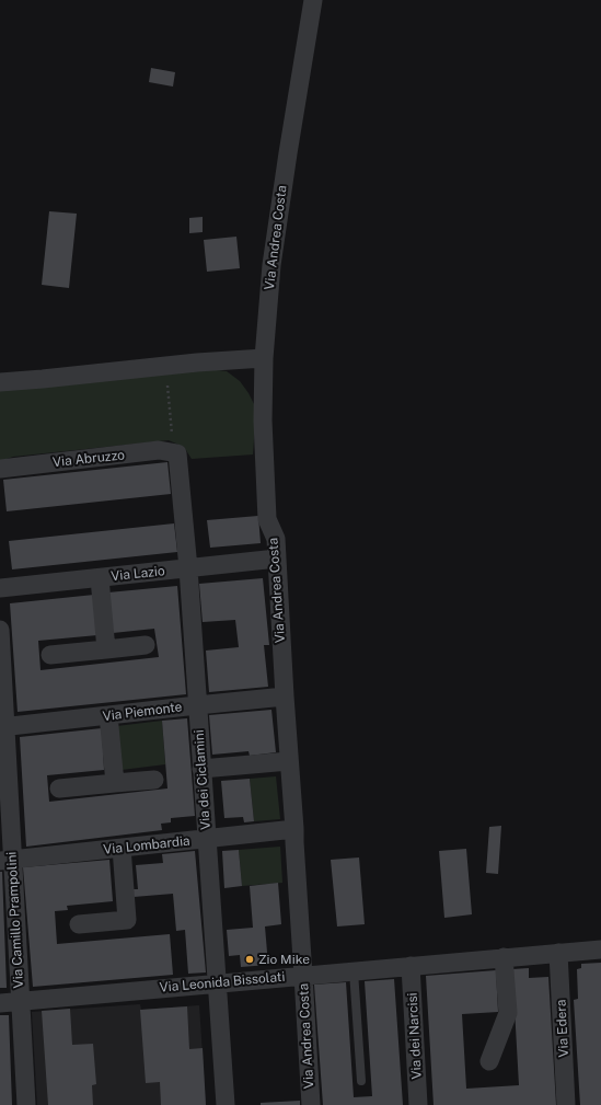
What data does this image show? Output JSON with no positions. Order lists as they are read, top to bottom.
{
  "streets": {
    "street": [
      "Via Andrea Costa",
      "Via Abruzzo",
      "Via Lazio",
      "Via Piemonte",
      "Via dei Ciclamini",
      "Via Lombardia",
      "Via Camillo Prampolini",
      "Via Leonida Bissolati",
      "Via Edera",
      "Via dei Narcisi"
    ]
  },
  "crossings": [
    ["Via Andrea Costa", "Via Lazio"],
    ["Via Andrea Costa", "Via Piemonte"],
    ["Via Andrea Costa", "Via Lombardia"],
    ["Via Andrea Costa", "Via Leonida Bissolati"],
    ["Via Abruzzo", "Via dei Ciclamini"],
    ["Via Lazio", "Via dei Ciclamini"],
    ["Via Piemonte", "Via dei Ciclamini"],
    ["Via Piemonte", "Via Camillo Prampolini"],
    ["Via dei Ciclamini", "Via Lombardia"],
    ["Via dei Ciclamini", "Via Leonida Bissolati"],
    ["Via Lombardia", "Via Camillo Prampolini"],
    ["Via Camillo Prampolini", "Via Leonida Bissolati"],
    ["Via Leonida Bissolati", "Via Edera"],
    ["Via Leonida Bissolati", "Via dei Narcisi"]
  ],
  "places": ["Zio Mike"]
}
